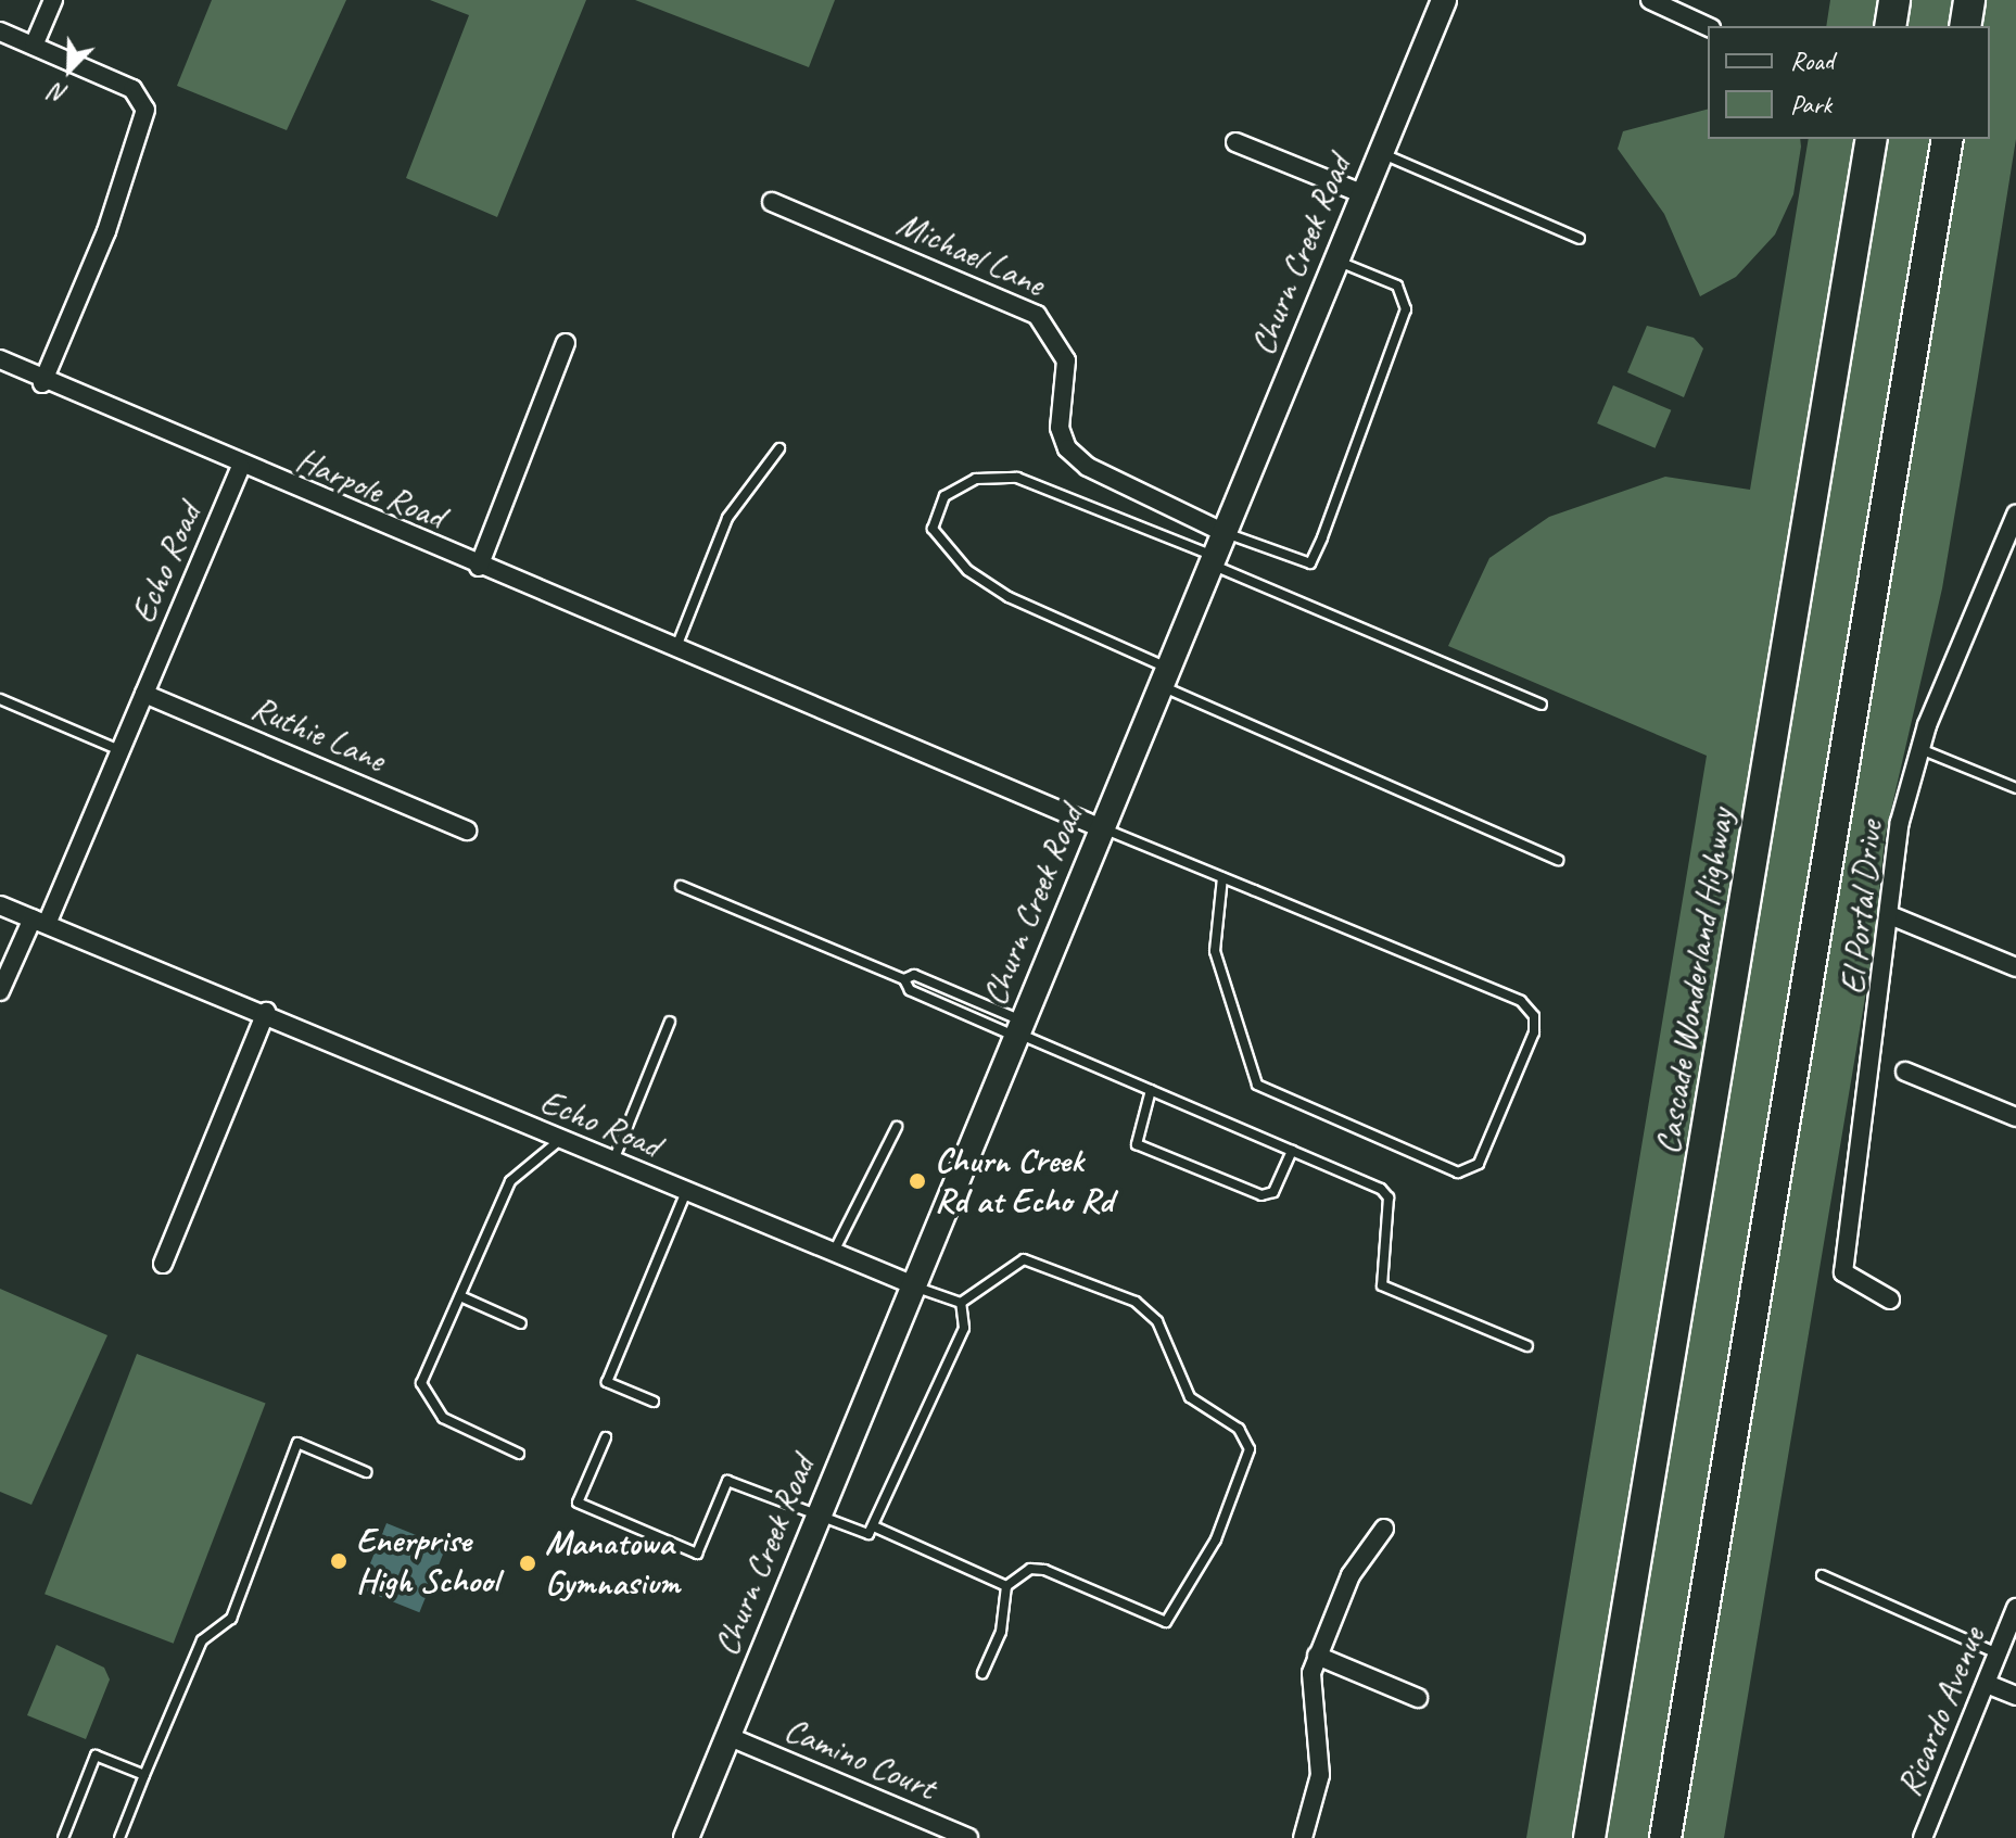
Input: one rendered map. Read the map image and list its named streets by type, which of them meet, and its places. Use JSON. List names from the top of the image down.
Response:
{
  "streets": {
    "highway": ["Cascade Wonderland Highway"],
    "main road": ["Churn Creek Road"],
    "street": [
      "Michael Lane",
      "Harpole Road",
      "Echo Road",
      "Ruthie Lane",
      "El Portal Drive",
      "Ricardo Avenue",
      "Camino Court"
    ]
  },
  "crossings": [
    ["Michael Lane", "Churn Creek Road"],
    ["Churn Creek Road", "Harpole Road"],
    ["Churn Creek Road", "Echo Road"],
    ["Churn Creek Road", "Camino Court"],
    ["Harpole Road", "Echo Road"],
    ["Echo Road", "Ruthie Lane"]
  ],
  "places": ["Churn Creek Rd at Echo Rd", "Enerprise High School", "Manatowa Gymnasium"],
  "legend": ["Road", "Park"],
  "north": "bottom left"
}
